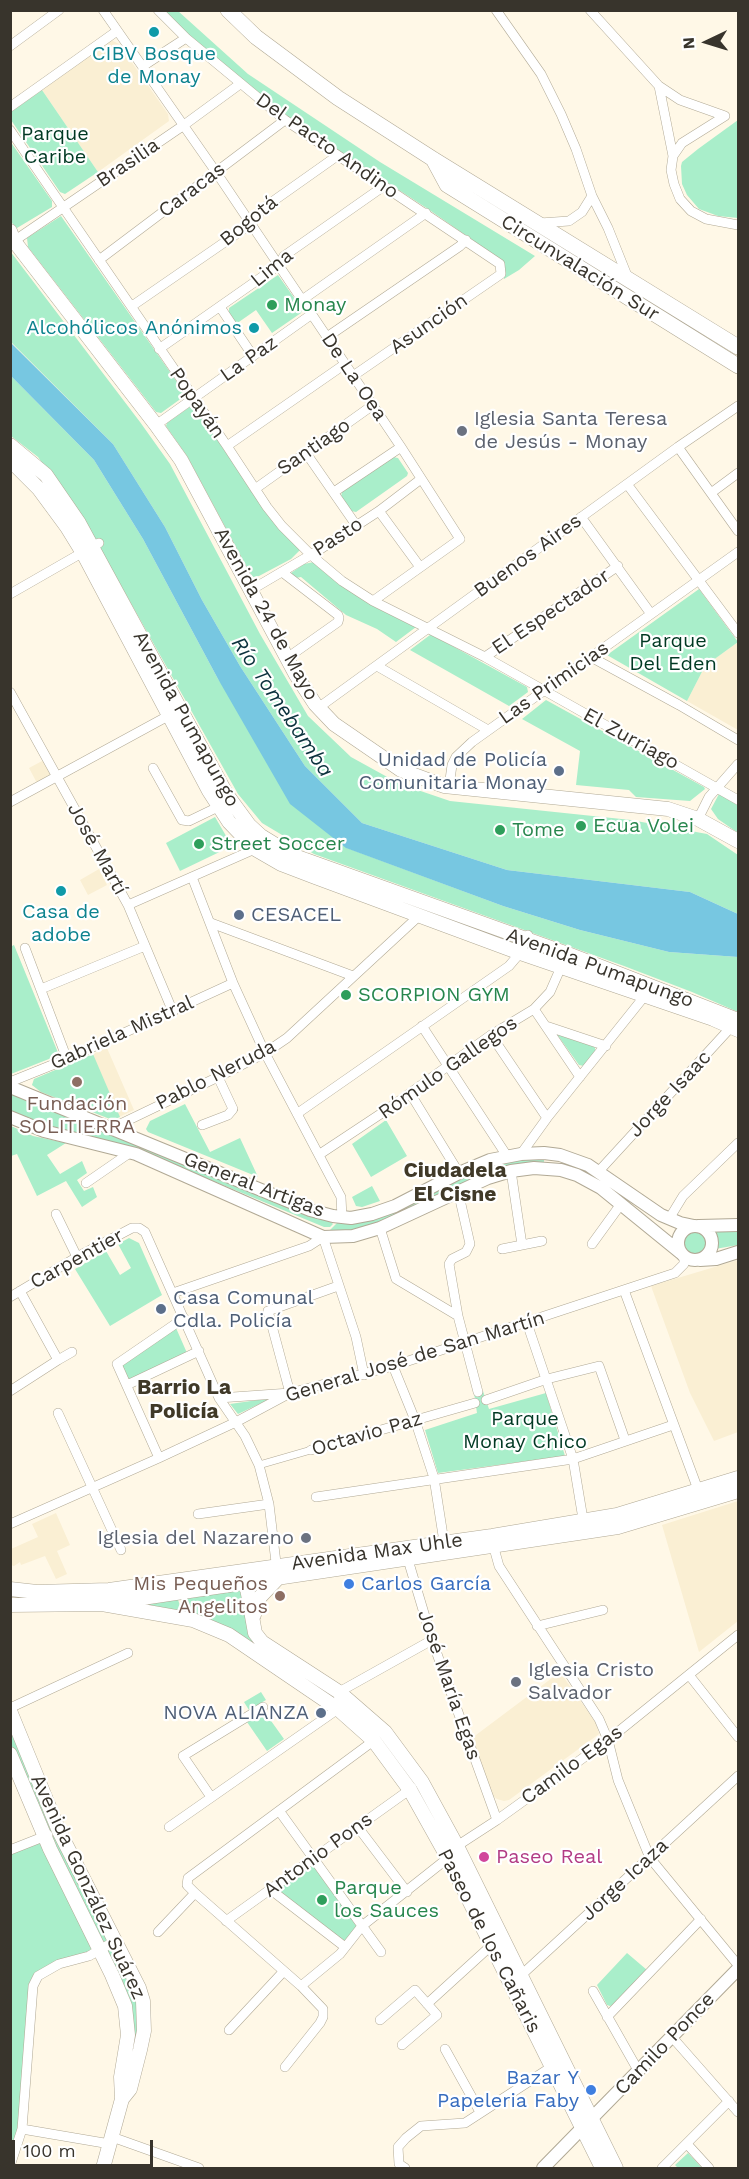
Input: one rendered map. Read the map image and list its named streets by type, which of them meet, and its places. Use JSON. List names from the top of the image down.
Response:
{
  "streets": {
    "highway": ["Circunvalación Sur"],
    "main road": [
      "Avenida 24 de Mayo",
      "Avenida Pumapungo",
      "Avenida Max Uhle",
      "Avenida González Suárez",
      "Paseo de los Cañaris"
    ],
    "street": [
      "Del Pacto Andino",
      "Brasilia",
      "Caracas",
      "Bogotá",
      "Lima",
      "Asunción",
      "La Paz",
      "De La Oea",
      "Popayán",
      "Santiago",
      "Pasto",
      "Buenos Aires",
      "El Espectador",
      "Las Primicias",
      "El Zurriago",
      "José Martí",
      "Gabriela Mistral",
      "Rómulo Gallegos",
      "Pablo Neruda",
      "Jorge Isaac",
      "General Artigas",
      "Carpentier",
      "General José de San Martín",
      "Octavio Paz",
      "José María Egas",
      "Camilo Egas",
      "Antonio Pons",
      "Jorge Icaza",
      "Camilo Ponce"
    ]
  },
  "crossings": [
    ["Del Pacto Andino", "Brasilia"],
    ["Del Pacto Andino", "Caracas"],
    ["Del Pacto Andino", "Bogotá"],
    ["Del Pacto Andino", "Lima"],
    ["Del Pacto Andino", "Asunción"],
    ["Brasilia", "De La Oea"],
    ["Brasilia", "Popayán"],
    ["Brasilia", "Avenida 24 de Mayo"],
    ["Caracas", "De La Oea"],
    ["Caracas", "Popayán"],
    ["Bogotá", "De La Oea"],
    ["Bogotá", "Popayán"],
    ["Lima", "De La Oea"],
    ["Lima", "Popayán"],
    ["Asunción", "De La Oea"],
    ["La Paz", "De La Oea"],
    ["La Paz", "Popayán"],
    ["La Paz", "Avenida 24 de Mayo"],
    ["De La Oea", "Popayán"],
    ["De La Oea", "Santiago"],
    ["De La Oea", "Pasto"],
    ["Popayán", "Santiago"],
    ["Popayán", "Pasto"],
    ["Popayán", "Buenos Aires"],
    ["Popayán", "El Zurriago"],
    ["Pasto", "Avenida 24 de Mayo"],
    ["Buenos Aires", "Avenida 24 de Mayo"],
    ["Buenos Aires", "El Zurriago"],
    ["El Espectador", "El Zurriago"],
    ["Avenida 24 de Mayo", "Las Primicias"],
    ["Las Primicias", "El Zurriago"],
    ["Avenida Pumapungo", "Rómulo Gallegos"],
    ["Avenida Pumapungo", "Pablo Neruda"],
    ["Avenida Pumapungo", "Jorge Isaac"],
    ["José Martí", "Gabriela Mistral"],
    ["Pablo Neruda", "General Artigas"],
    ["Jorge Isaac", "General Artigas"],
    ["General Artigas", "General José de San Martín"],
    ["Avenida Max Uhle", "José María Egas"],
    ["Avenida Max Uhle", "Paseo de los Cañaris"],
    ["José María Egas", "Camilo Egas"],
    ["Camilo Egas", "Paseo de los Cañaris"],
    ["Antonio Pons", "Paseo de los Cañaris"],
    ["Jorge Icaza", "Paseo de los Cañaris"],
    ["Paseo de los Cañaris", "Camilo Ponce"]
  ],
  "districts": ["Ciudadela El Cisne", "Barrio La Policía"],
  "water": ["Río Tomebamba"],
  "parks": ["Parque Caribe", "Parque Del Eden", "Parque Monay Chico"],
  "places": [
    "CIBV Bosque de Monay",
    "Monay",
    "Alcohólicos Anónimos",
    "Iglesia Santa Teresa de Jesús - Monay",
    "Unidad de Policía Comunitaria Monay",
    "Ecua Volei",
    "Tome",
    "Street Soccer",
    "Casa de adobe",
    "CESACEL",
    "SCORPION GYM",
    "Fundación SOLITIERRA",
    "Casa Comunal Cdla. Policía",
    "Iglesia del Nazareno",
    "Carlos García",
    "Mis Pequeños Angelitos",
    "Iglesia Cristo Salvador",
    "NOVA ALIANZA",
    "Paseo Real",
    "Parque los Sauces",
    "Bazar Y Papeleria Faby"
  ],
  "scale_bar": "100 m",
  "north": "left"
}
